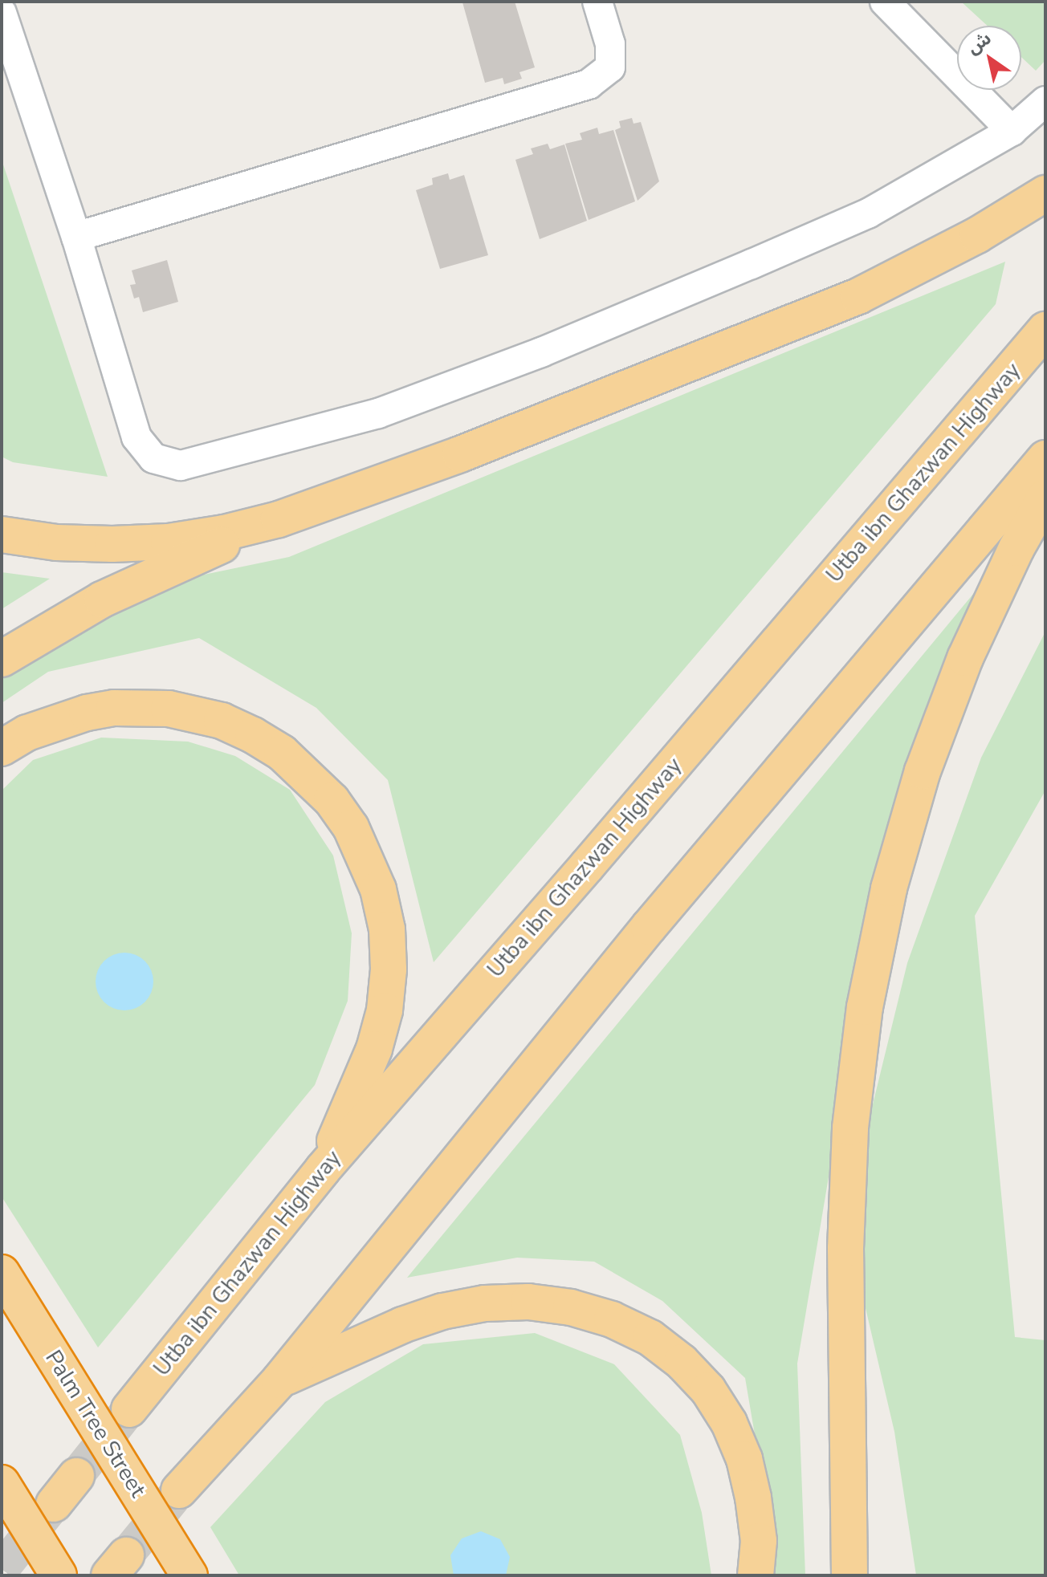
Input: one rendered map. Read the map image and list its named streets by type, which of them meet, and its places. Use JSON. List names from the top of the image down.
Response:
{
  "streets": {
    "highway": ["Utba ibn Ghazwan Highway", "Palm Tree Street"]
  },
  "north": "top left"
}
